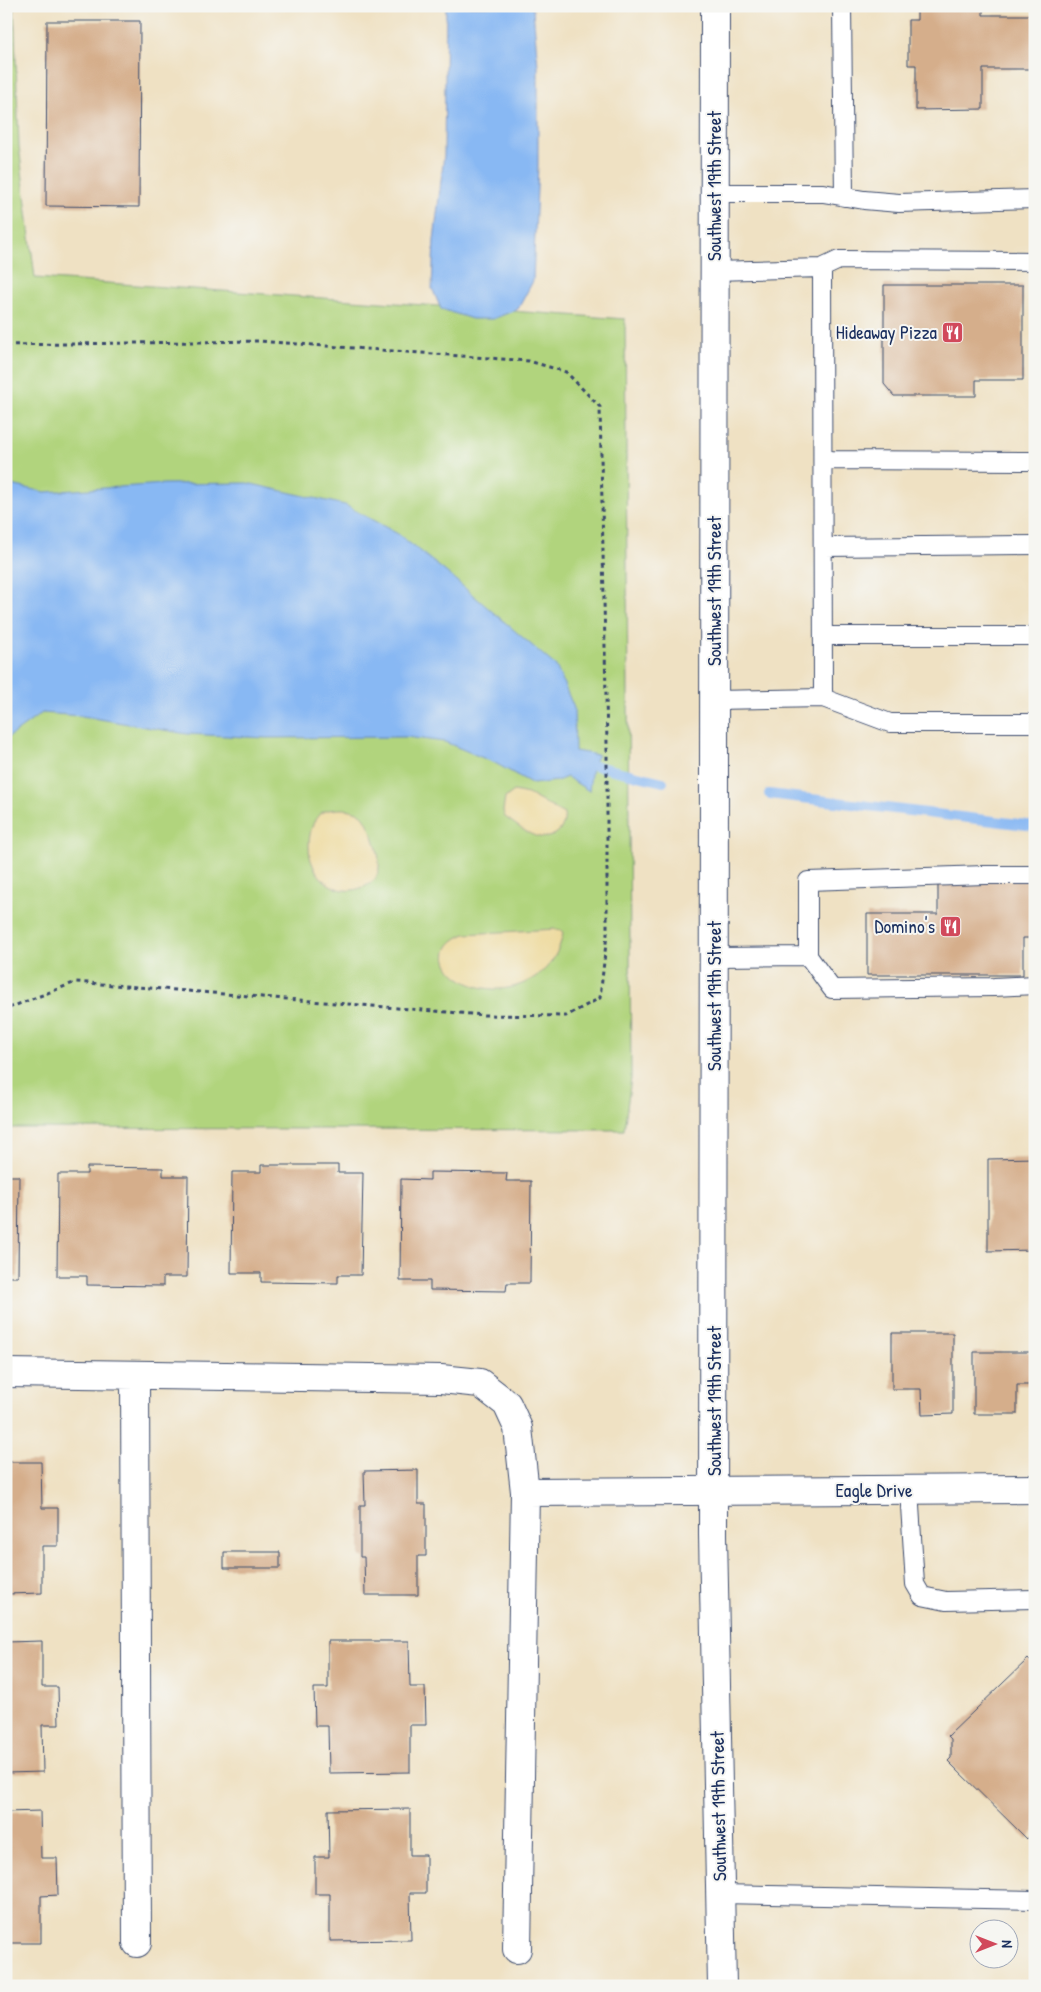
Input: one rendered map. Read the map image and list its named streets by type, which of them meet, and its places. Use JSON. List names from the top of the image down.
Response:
{
  "streets": {
    "street": ["Southwest 19th Street", "Eagle Drive"]
  },
  "crossings": [
    ["Southwest 19th Street", "Eagle Drive"]
  ],
  "places": {
    "restaurant": ["Hideaway Pizza", "Domino's"]
  },
  "north": "right"
}
